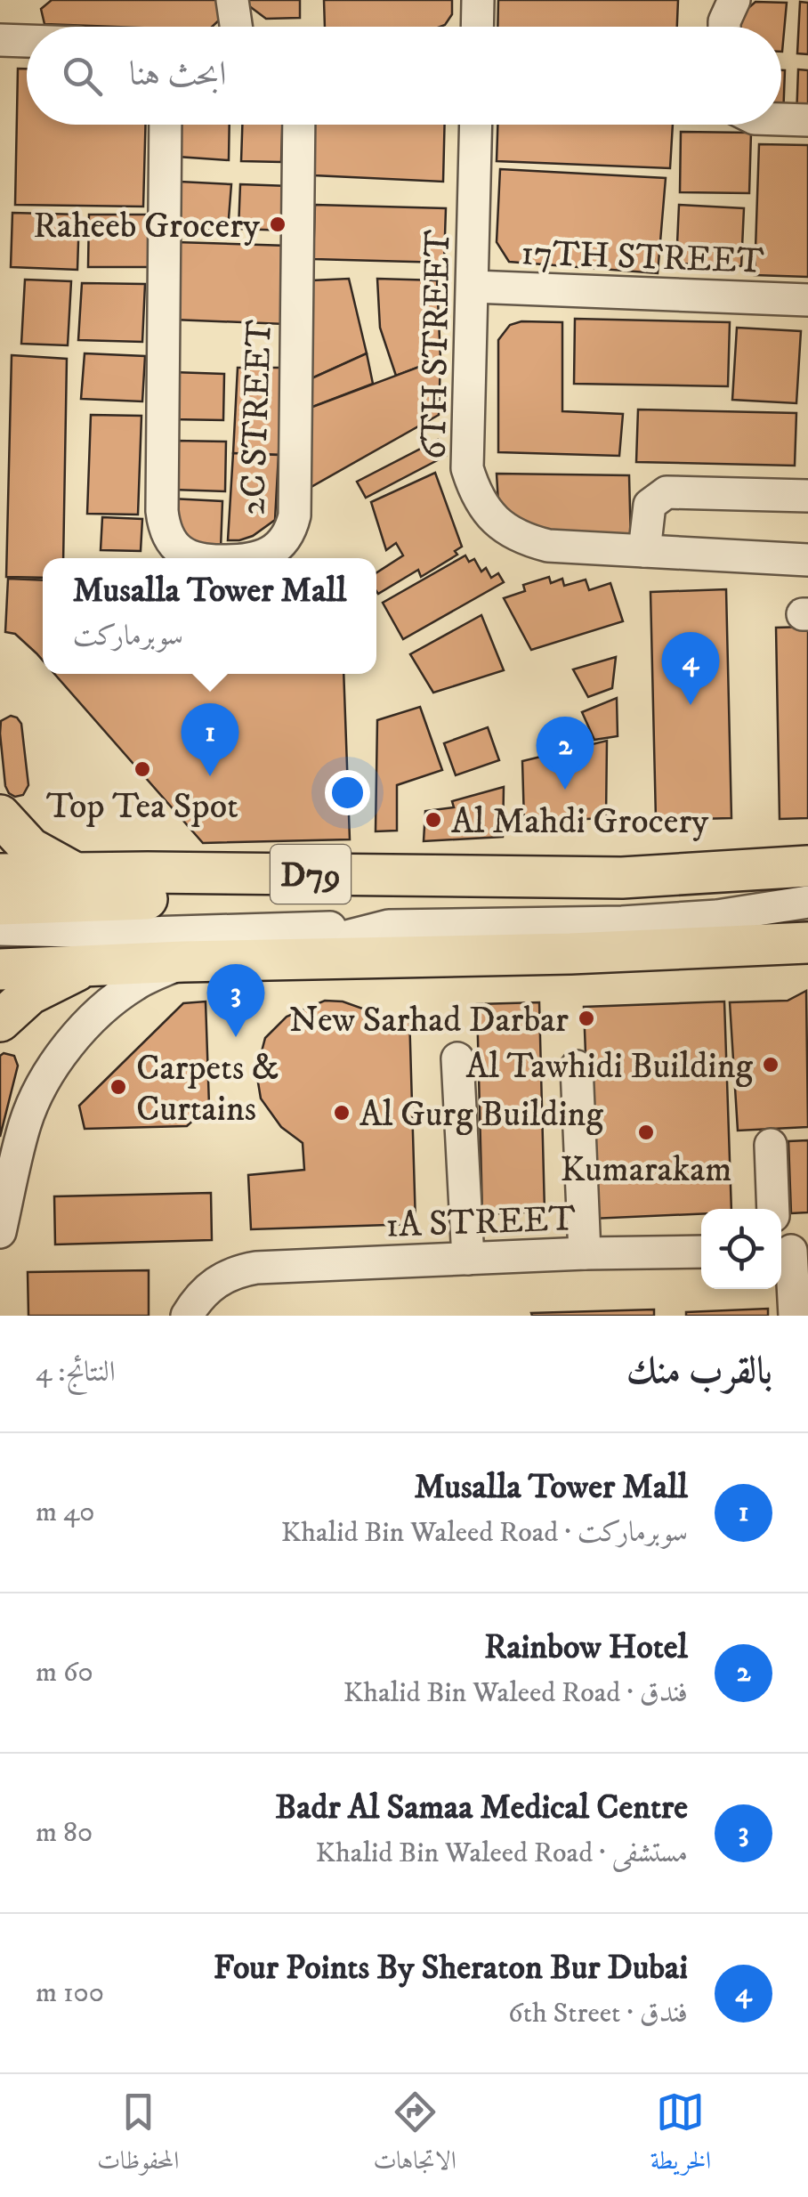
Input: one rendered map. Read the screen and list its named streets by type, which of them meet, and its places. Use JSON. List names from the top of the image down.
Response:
{
  "streets": {
    "main road": ["D79"],
    "street": [
      "17TH STREET",
      "6TH STREET",
      "2C STREET",
      "1A STREET"
    ]
  },
  "crossings": [
    ["17TH STREET", "6TH STREET"]
  ],
  "places": [
    "Raheeb Grocery",
    "Top Tea Spot",
    "Al Mahdi Grocery",
    "New Sarhad Darbar",
    "Al Tawhidi Building",
    "Carpets & Curtains",
    "Al Gurg Building",
    "Kumarakam"
  ],
  "page": {
    "search": "ابحث هنا",
    "popup": ["Musalla Tower Mall", "سوبرماركت"],
    "pins": [
      "4",
      "1",
      "2",
      "3"
    ],
    "heading": ["بالقرب منك", "النتائج: 4"],
    "list": [
      {
        "mark": "1",
        "name": "Musalla Tower Mall",
        "note": "سوبرماركت · Khalid Bin Waleed Road",
        "value": "40 m"
      },
      {
        "mark": "2",
        "name": "Rainbow Hotel",
        "note": "فندق · Khalid Bin Waleed Road",
        "value": "60 m"
      },
      {
        "mark": "3",
        "name": "Badr Al Samaa Medical Centre",
        "note": "مستشفى · Khalid Bin Waleed Road",
        "value": "80 m"
      },
      {
        "mark": "4",
        "name": "Four Points By Sheraton Bur Dubai",
        "note": "فندق · 6th Street",
        "value": "100 m"
      }
    ],
    "nav": ["الخريطة", "الاتجاهات", "المحفوظات"]
  }
}
